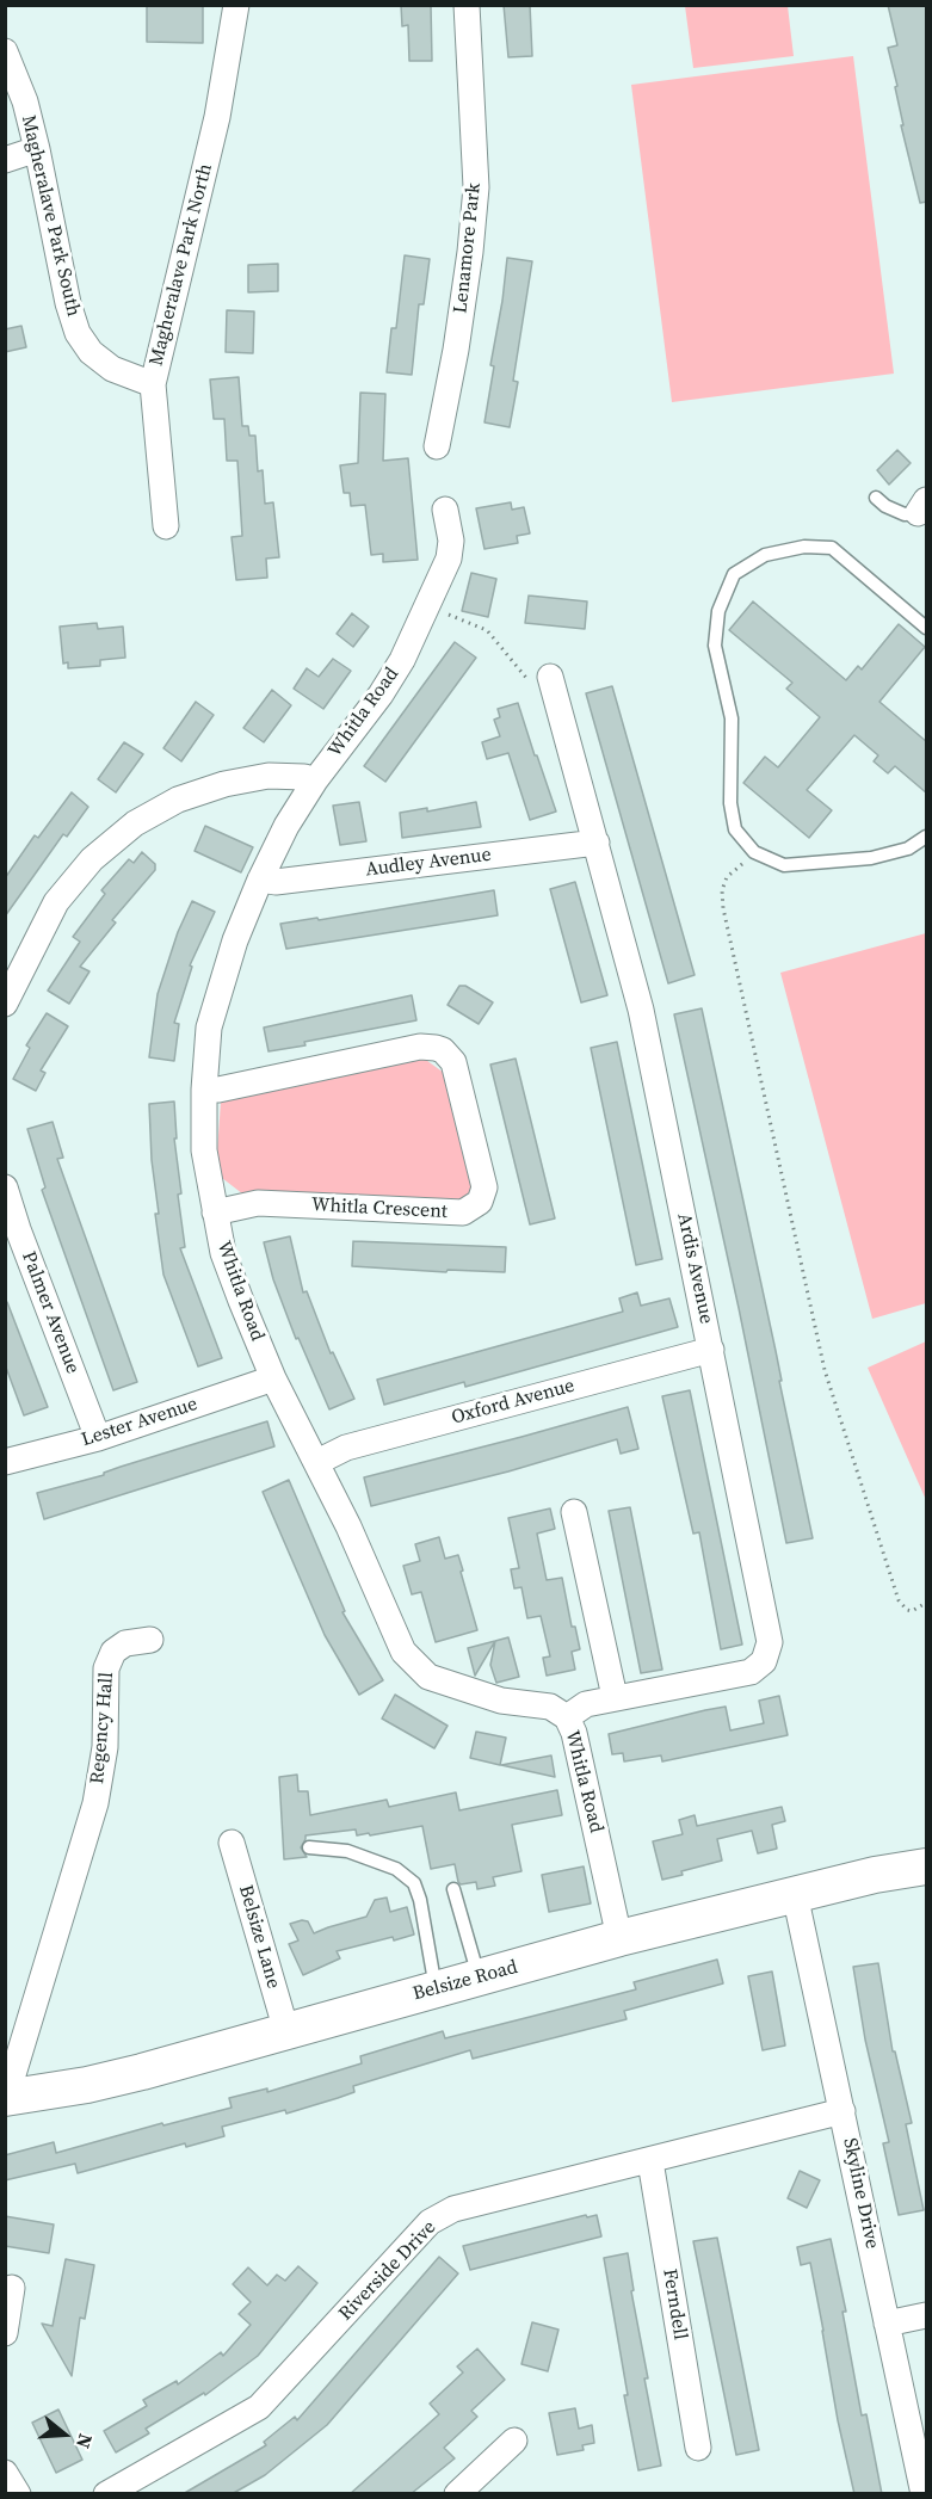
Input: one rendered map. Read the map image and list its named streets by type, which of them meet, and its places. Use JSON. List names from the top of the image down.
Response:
{
  "streets": {
    "street": [
      "Magheralave Park South",
      "Lenamore Park",
      "Magheralave Park North",
      "Whitla Road",
      "Audley Avenue",
      "Whitla Crescent",
      "Ardis Avenue",
      "Palmer Avenue",
      "Oxford Avenue",
      "Lester Avenue",
      "Regency Hall",
      "Belsize Lane",
      "Belsize Road",
      "Skyline Drive",
      "Riverside Drive",
      "Ferndell"
    ]
  },
  "crossings": [
    ["Magheralave Park South", "Magheralave Park North"],
    ["Whitla Road", "Audley Avenue"],
    ["Whitla Road", "Whitla Crescent"],
    ["Whitla Road", "Ardis Avenue"],
    ["Whitla Road", "Oxford Avenue"],
    ["Whitla Road", "Lester Avenue"],
    ["Whitla Road", "Belsize Road"],
    ["Audley Avenue", "Ardis Avenue"],
    ["Ardis Avenue", "Oxford Avenue"],
    ["Palmer Avenue", "Lester Avenue"],
    ["Regency Hall", "Belsize Road"],
    ["Belsize Lane", "Belsize Road"],
    ["Belsize Road", "Skyline Drive"],
    ["Skyline Drive", "Riverside Drive"],
    ["Riverside Drive", "Ferndell"]
  ],
  "north": "right"
}
